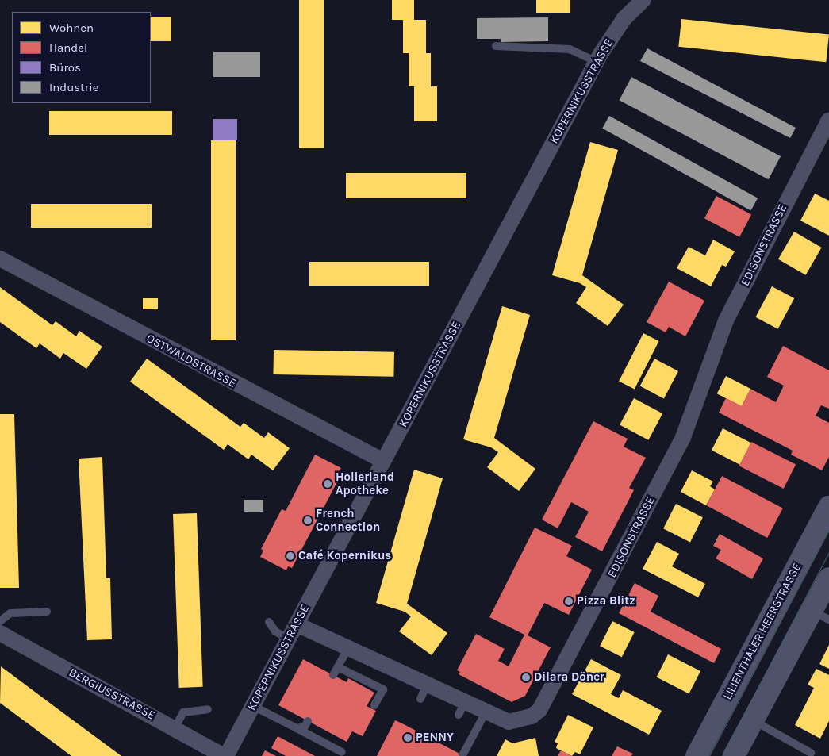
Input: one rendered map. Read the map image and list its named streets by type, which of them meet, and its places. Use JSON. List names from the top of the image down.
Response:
{
  "streets": {
    "main road": ["LILIENTHALER HEERSTRASSE"],
    "street": [
      "KOPERNIKUSSTRASSE",
      "EDISONSTRASSE",
      "OSTWALDSTRASSE",
      "BERGIUSSTRASSE"
    ]
  },
  "crossings": [
    ["KOPERNIKUSSTRASSE", "EDISONSTRASSE"],
    ["KOPERNIKUSSTRASSE", "OSTWALDSTRASSE"],
    ["KOPERNIKUSSTRASSE", "BERGIUSSTRASSE"]
  ],
  "places": [
    "Hollerland Apotheke",
    "French Connection",
    "Café Kopernikus",
    "Pizza Blitz",
    "Dilara Döner",
    "PENNY"
  ],
  "legend": [
    "Wohnen",
    "Handel",
    "Büros",
    "Industrie"
  ]
}
